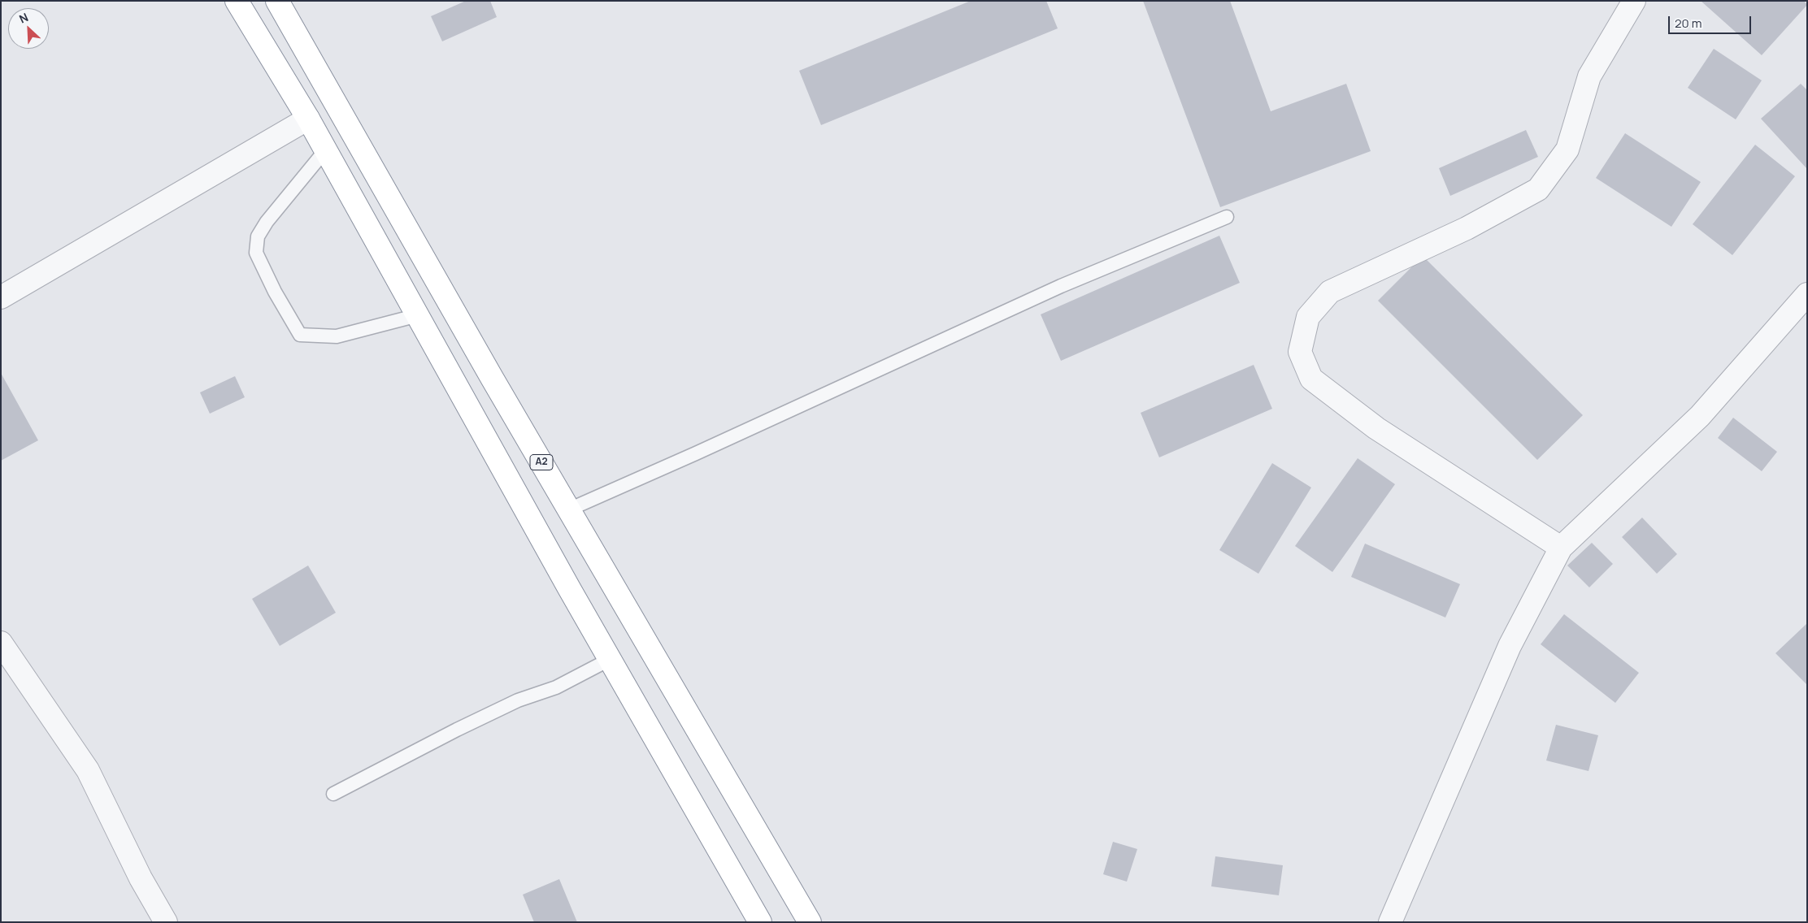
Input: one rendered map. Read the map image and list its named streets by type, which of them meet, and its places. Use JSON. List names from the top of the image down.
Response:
{
  "streets": {
    "highway": ["A2"]
  },
  "scale_bar": "20 m",
  "north": "top left"
}
